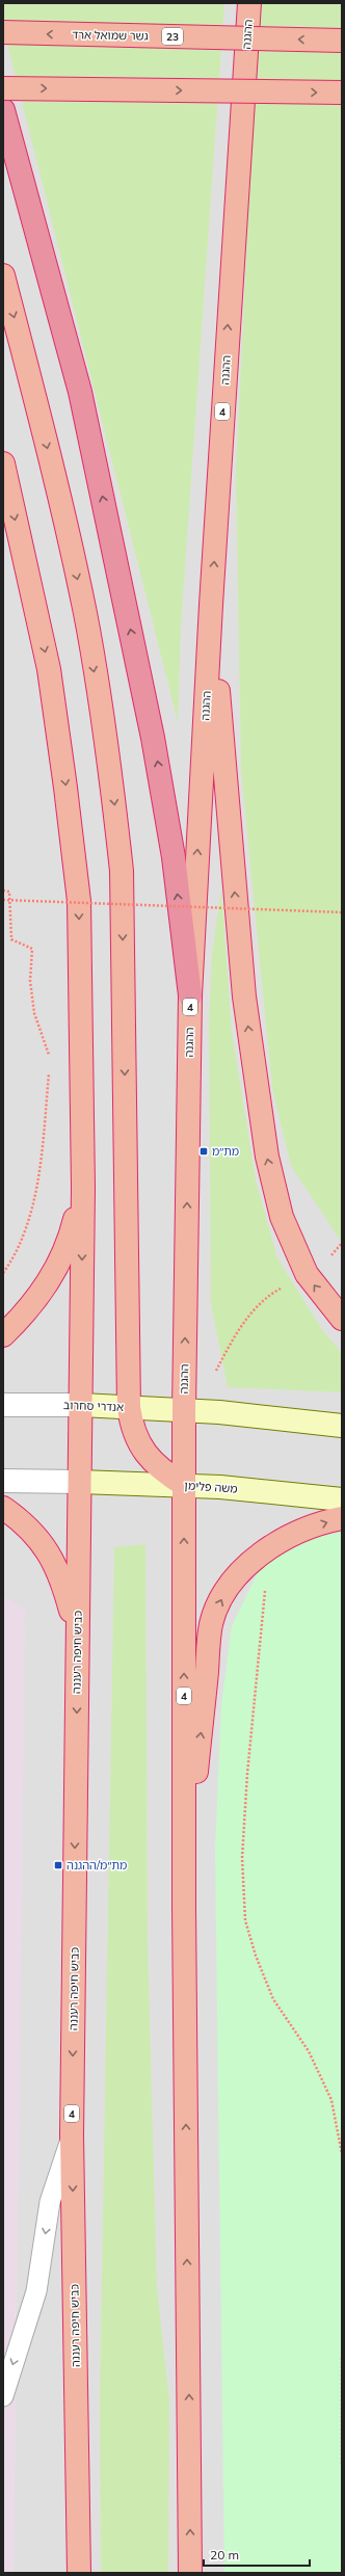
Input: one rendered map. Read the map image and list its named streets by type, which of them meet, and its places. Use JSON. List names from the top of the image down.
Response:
{
  "streets": {
    "highway": [
      "ההגנה",
      "גשר שמואל ארד",
      "23",
      "4",
      "כביש חיפה רעננה"
    ],
    "main road": ["אנדרי סחרוב", "משה פלימן"]
  },
  "crossings": [
    ["ההגנה", "4"],
    ["ההגנה", "אנדרי סחרוב"],
    ["4", "אנדרי סחרוב"],
    ["4", "משה פלימן"],
    ["4", "כביש חיפה רעננה"],
    ["אנדרי סחרוב", "כביש חיפה רעננה"],
    ["משה פלימן", "כביש חיפה רעננה"]
  ],
  "places": {
    "transit": ["מת״מ", "מת״מ/ההגנה"]
  },
  "scale_bar": "20 m"
}
